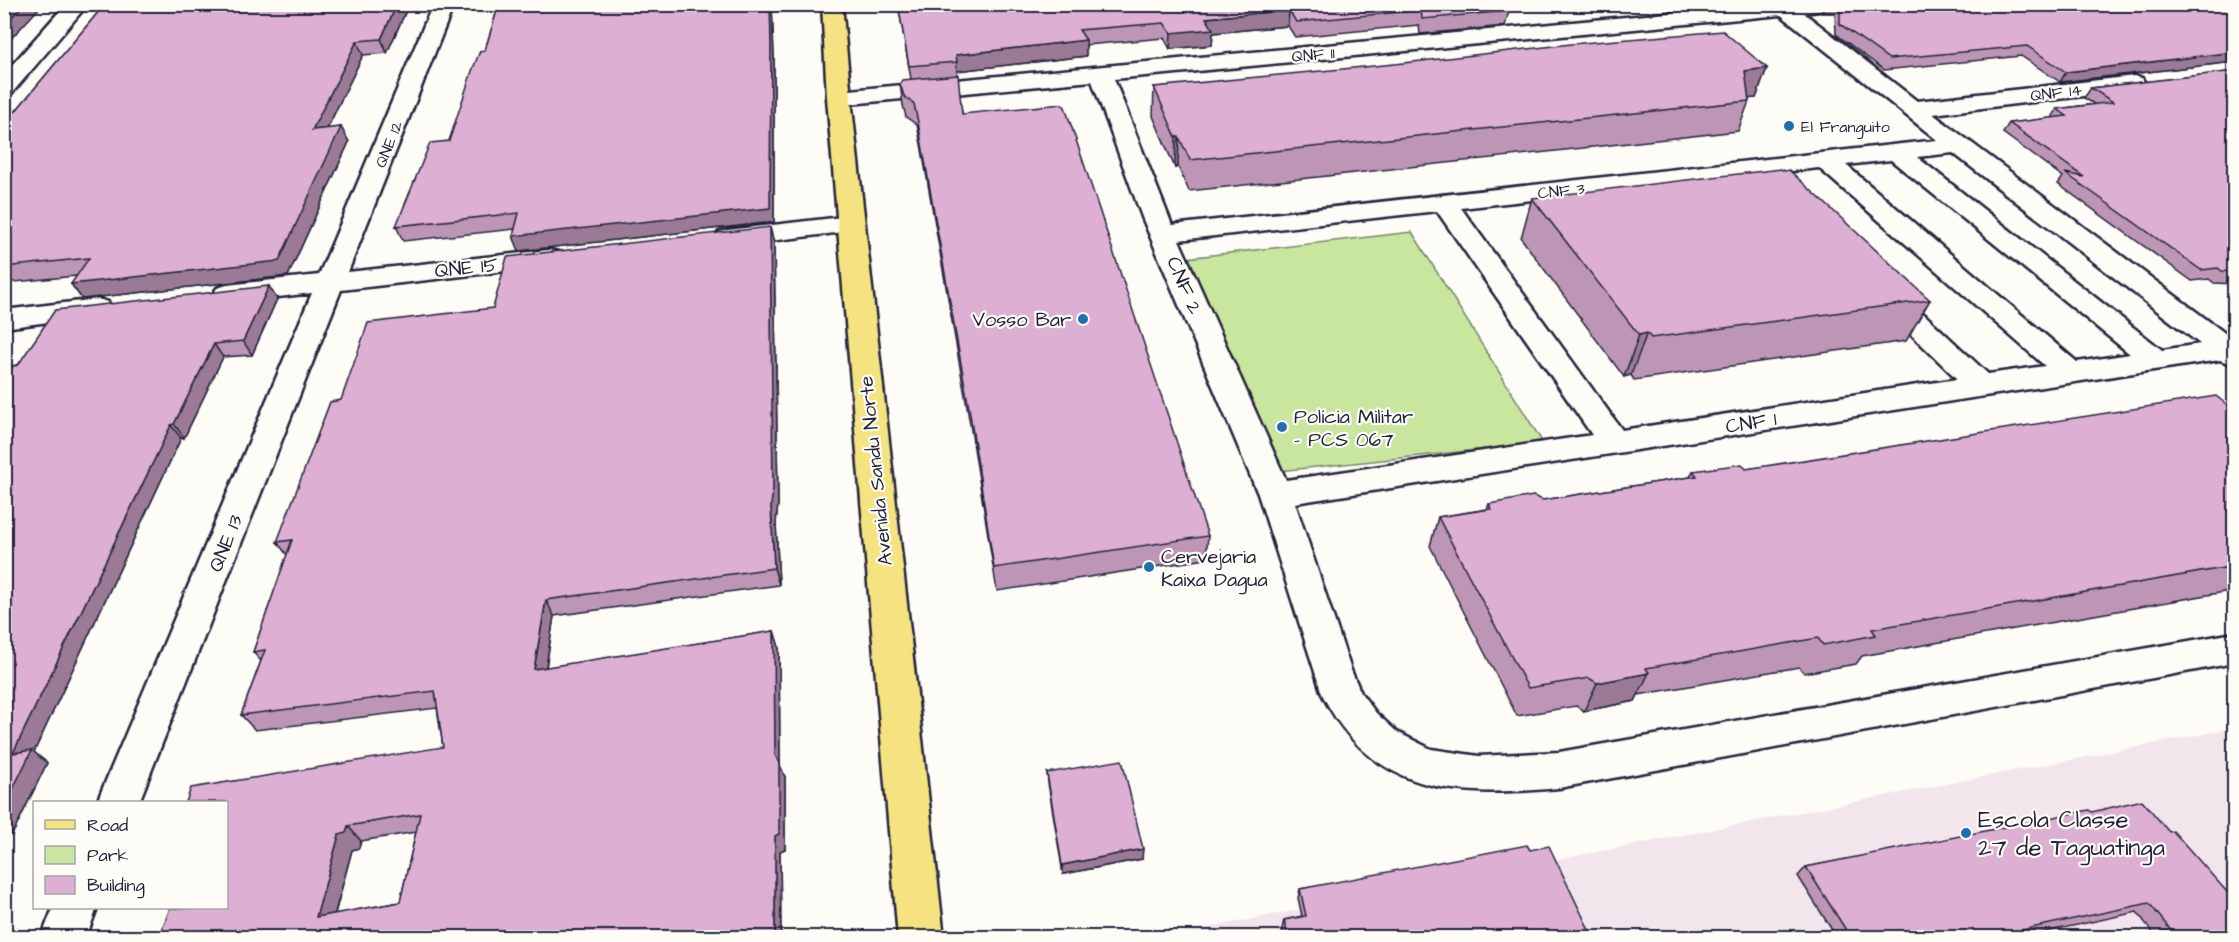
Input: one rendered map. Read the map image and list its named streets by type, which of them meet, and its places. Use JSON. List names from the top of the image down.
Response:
{
  "streets": {
    "main road": ["Avenida Sandu Norte"],
    "street": [
      "QNF 11",
      "QNF 14",
      "QNE 12",
      "CNF 3",
      "QNE 15",
      "CNF 2",
      "CNF 1",
      "QNE 13"
    ]
  },
  "crossings": [
    ["QNF 11", "CNF 2"],
    ["QNF 11", "Avenida Sandu Norte"],
    ["QNE 12", "QNE 15"],
    ["QNE 12", "QNE 13"],
    ["CNF 3", "CNF 2"],
    ["QNE 15", "QNE 13"],
    ["CNF 2", "CNF 1"]
  ],
  "places": [
    "El Franguito",
    "Vosso Bar",
    "Polícia Militar - PCS 067",
    "Cervejaria Kaixa Dagua",
    "Escola Classe 27 de Taguatinga"
  ],
  "legend": ["Road", "Park", "Building"]
}
